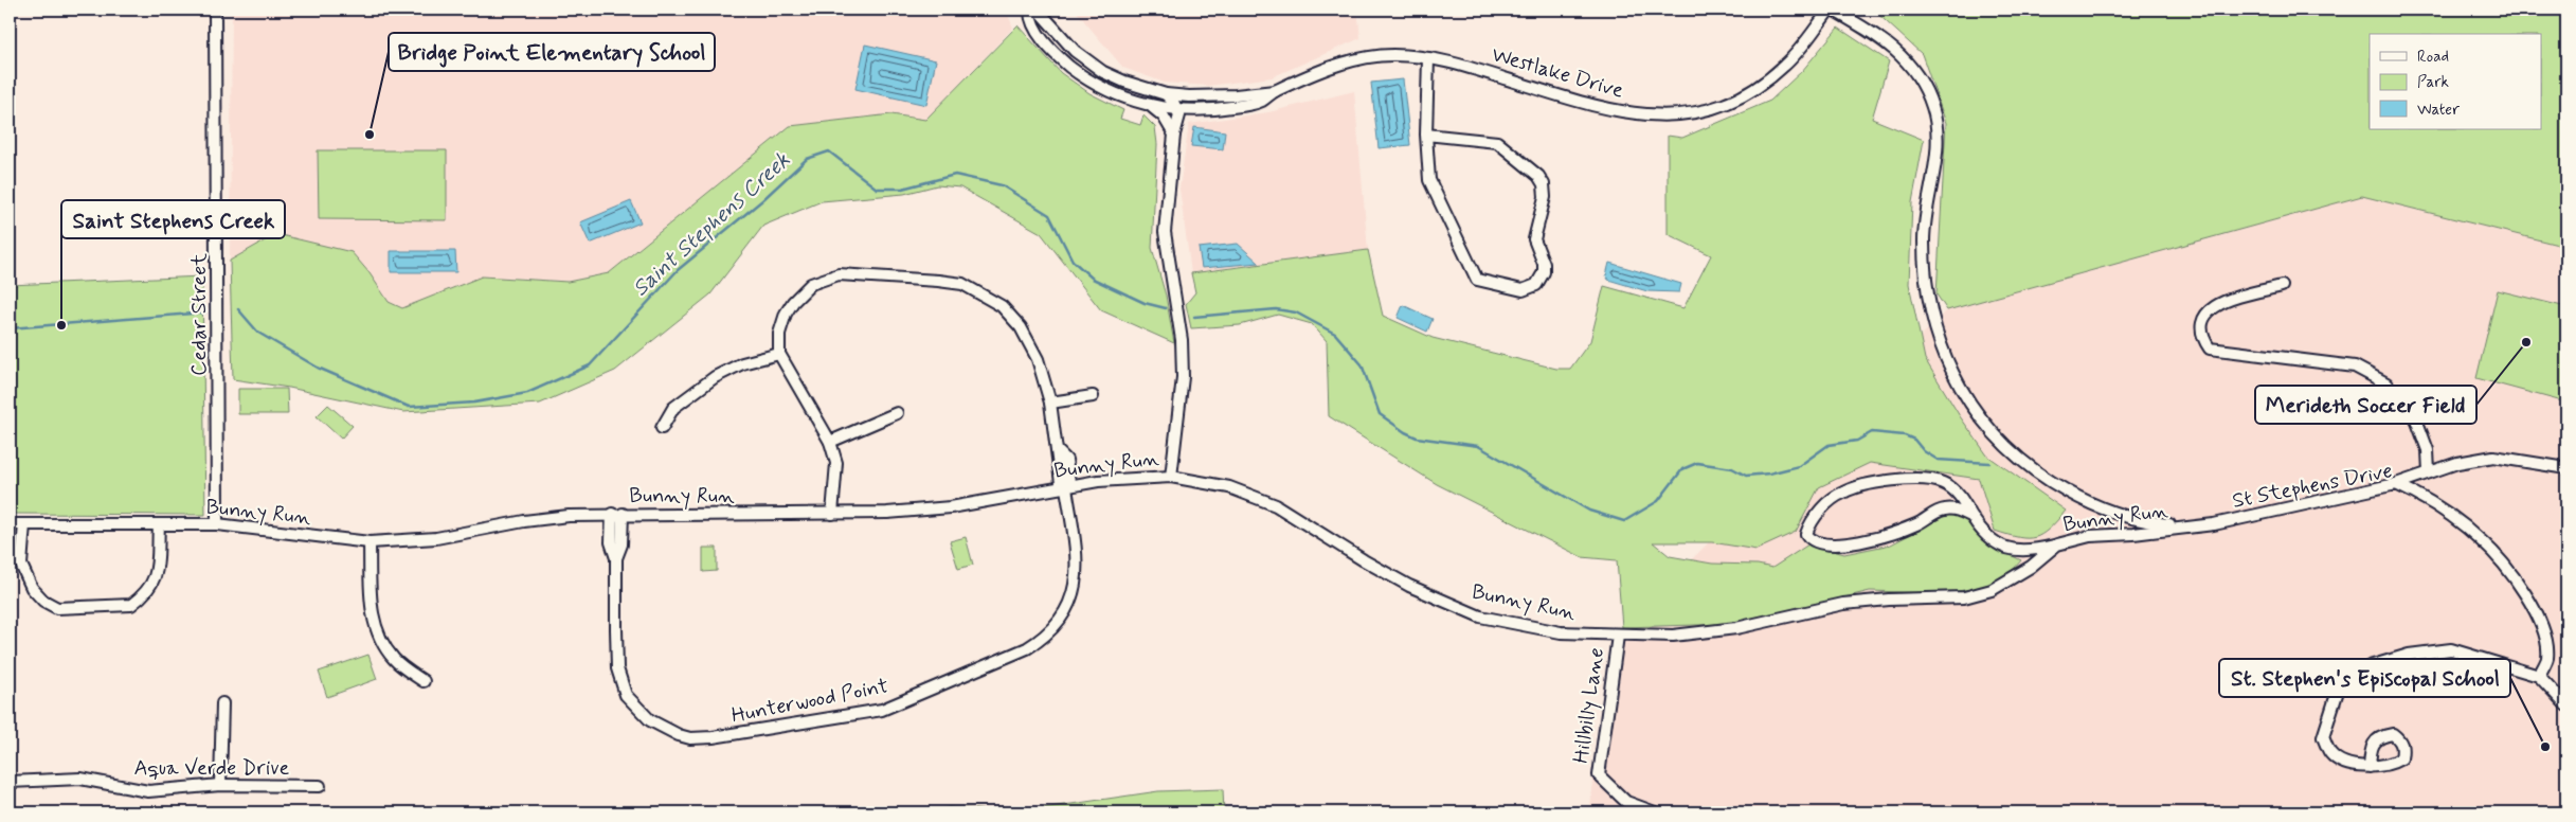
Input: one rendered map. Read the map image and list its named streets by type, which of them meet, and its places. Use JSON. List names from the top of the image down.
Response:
{
  "streets": {
    "street": [
      "Westlake Drive",
      "Cedar Street",
      "Bunny Run",
      "St Stephens Drive",
      "Hunterwood Point",
      "Hillbilly Lane",
      "Aqua Verde Drive"
    ]
  },
  "crossings": [
    ["Cedar Street", "Bunny Run"],
    ["Bunny Run", "St Stephens Drive"],
    ["Bunny Run", "Hunterwood Point"],
    ["Bunny Run", "Hillbilly Lane"]
  ],
  "water": ["Saint Stephens Creek"],
  "places": [
    "Bridge Point Elementary School",
    "Saint Stephens Creek",
    "Merideth Soccer Field",
    "St. Stephen's Episcopal School"
  ],
  "legend": ["Road", "Park", "Water"]
}
